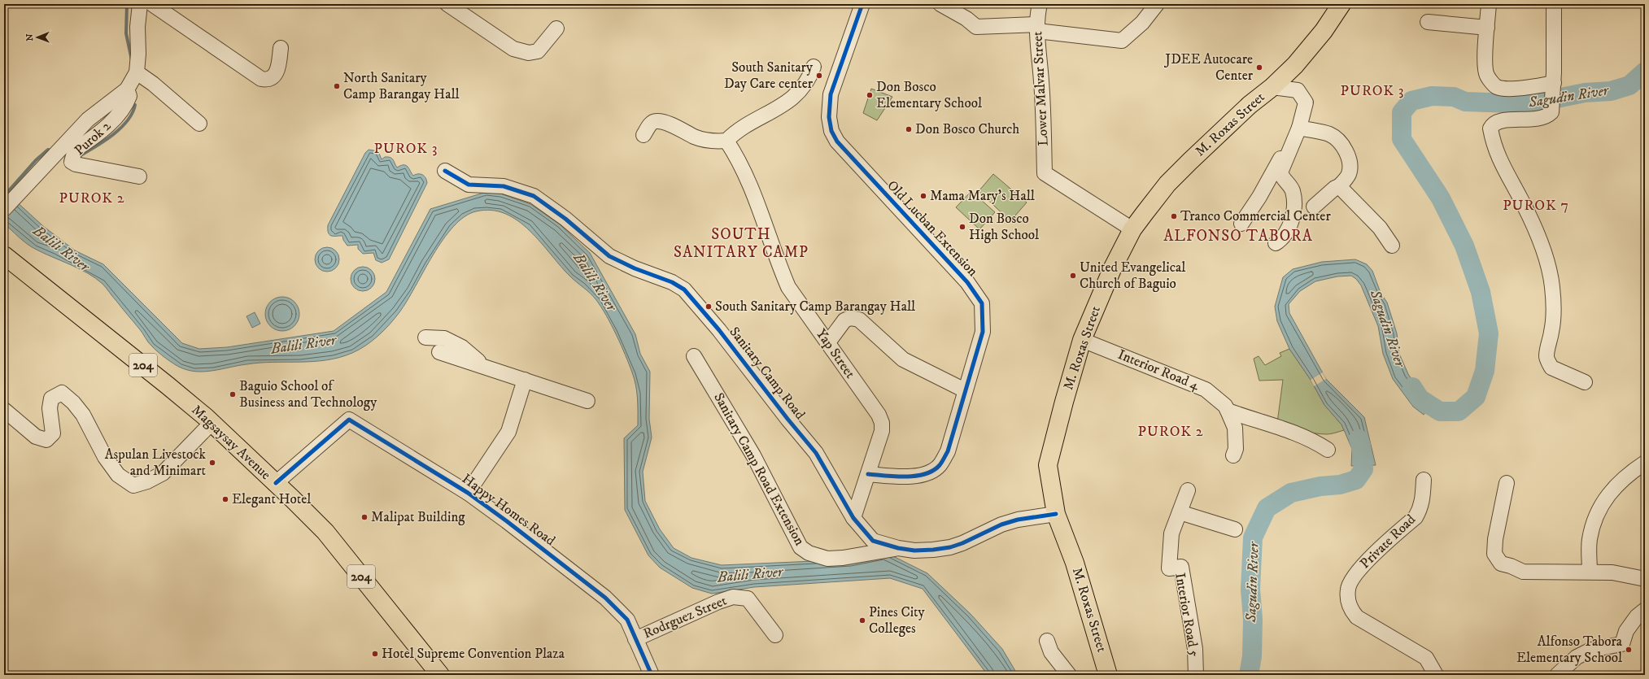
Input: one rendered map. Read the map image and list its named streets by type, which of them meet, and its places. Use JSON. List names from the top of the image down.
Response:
{
  "streets": {
    "main road": ["M. Roxas Street", "204", "Magsaysay Avenue"],
    "street": [
      "Lower Malvar Street",
      "Purok 2",
      "Old Lucban Extension",
      "Yap Street",
      "Interior Road 4",
      "Sanitary Camp Road",
      "Sanitary Camp Road Extension",
      "Happy Homes Road",
      "Private Road",
      "Interior Road 5",
      "Rodrguez Street"
    ]
  },
  "crossings": [
    ["Lower Malvar Street", "M. Roxas Street"],
    ["M. Roxas Street", "Interior Road 4"],
    ["M. Roxas Street", "Sanitary Camp Road"],
    ["Old Lucban Extension", "Yap Street"],
    ["Yap Street", "Sanitary Camp Road"],
    ["Sanitary Camp Road", "Sanitary Camp Road Extension"],
    ["Magsaysay Avenue", "Happy Homes Road"],
    ["Happy Homes Road", "Rodrguez Street"]
  ],
  "districts": [
    "PUROK 3",
    "PUROK 3",
    "PUROK 2",
    "PUROK 7",
    "SOUTH SANITARY CAMP",
    "ALFONSO TABORA",
    "PUROK 2"
  ],
  "water": ["Sagudin River", "Balili River"],
  "places": [
    "JDEE Autocare Center",
    "South Sanitary Day Care center",
    "North Sanitary Camp Barangay Hall",
    "Don Bosco Elementary School",
    "Don Bosco Church",
    "Mama Mary's Hall",
    "Tranco Commercial Center",
    "Don Bosco High School",
    "United Evangelical Church of Baguio",
    "South Sanitary Camp Barangay Hall",
    "Baguio School of Business and Technology",
    "Aspulan Livestock and Minimart",
    "Elegant Hotel",
    "Malipat Building",
    "Pines City Colleges",
    "Alfonso Tabora Elementary School",
    "Hotel Supreme Convention Plaza"
  ],
  "north": "left"
}
